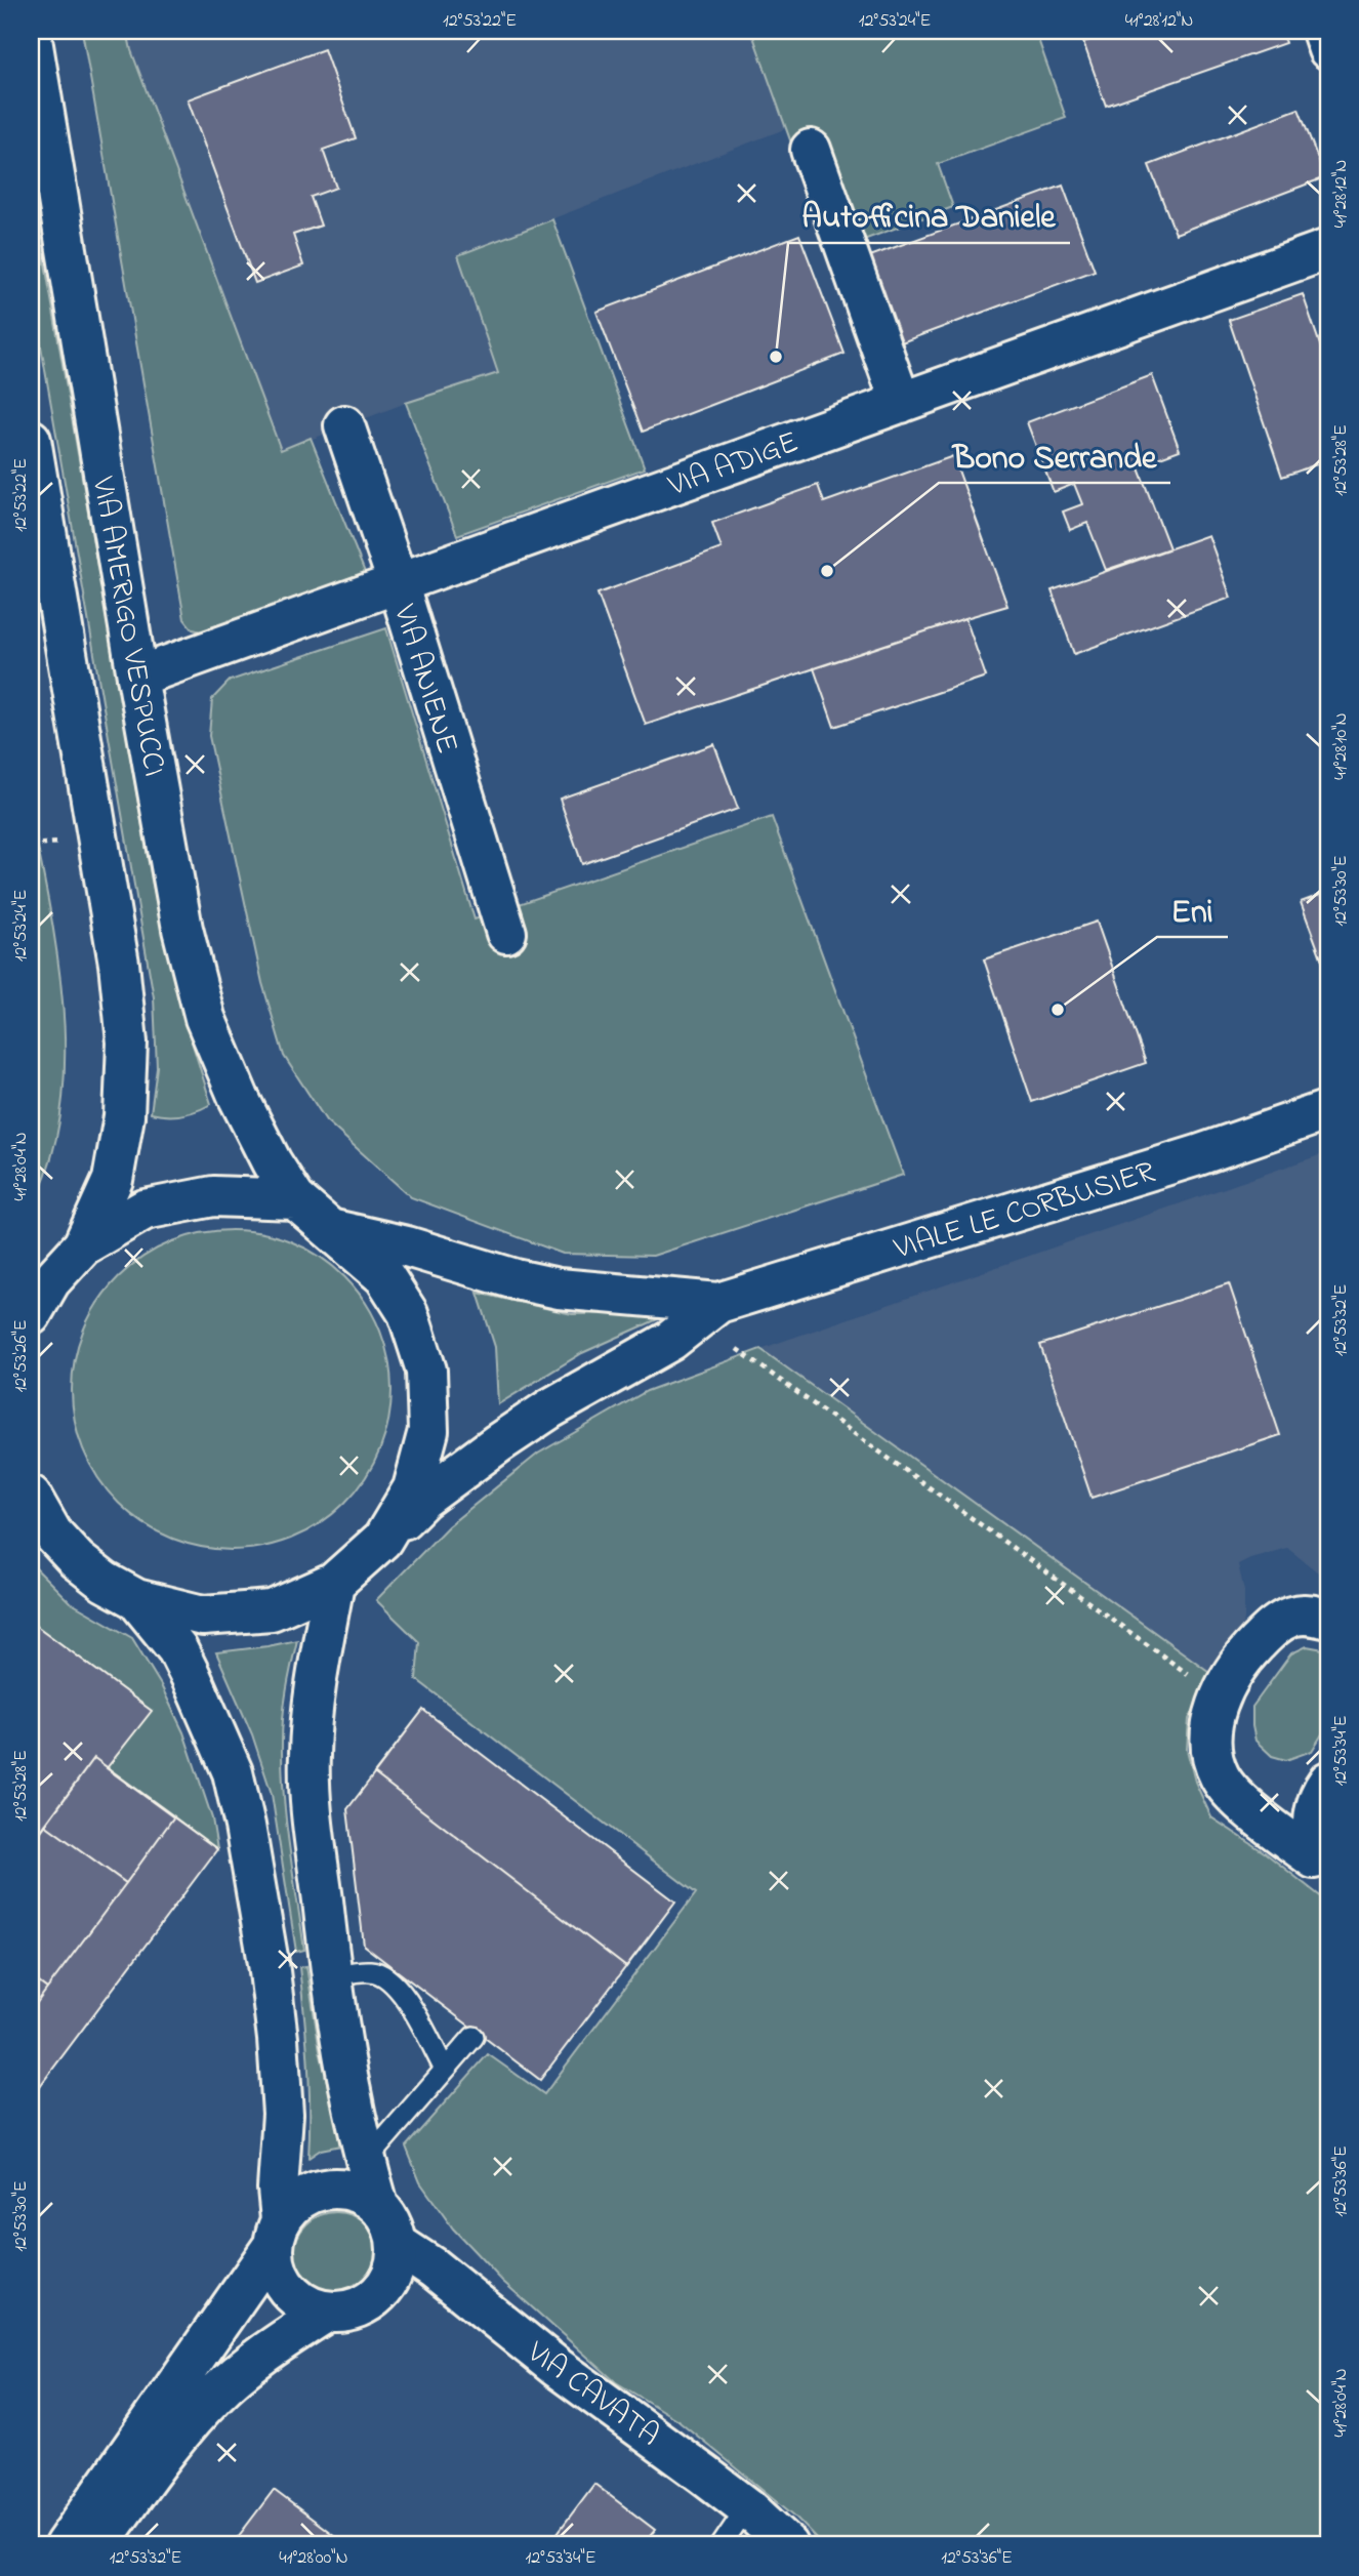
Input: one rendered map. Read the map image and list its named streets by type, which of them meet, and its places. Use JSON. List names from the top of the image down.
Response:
{
  "streets": {
    "street": [
      "VIA ADIGE",
      "VIA AMERIGO VESPUCCI",
      "VIA ANIENE",
      "VIALE LE CORBUSIER",
      "VIA CAVATA"
    ]
  },
  "crossings": [
    ["VIA ADIGE", "VIA AMERIGO VESPUCCI"],
    ["VIA ADIGE", "VIA ANIENE"],
    ["VIA AMERIGO VESPUCCI", "VIALE LE CORBUSIER"]
  ],
  "places": ["Autofficina Daniele", "Bono Serrande", "Eni"],
  "coordinates": [
    "12°53'22\"E",
    "12°53'24\"E",
    "41°28'12\"N",
    "12°53'28\"E",
    "41°28'10\"N",
    "12°53'30\"E",
    "41°28'04\"N",
    "12°53'32\"E",
    "12°53'26\"E",
    "12°53'34\"E",
    "12°53'36\"E",
    "41°28'00\"N"
  ]
}
